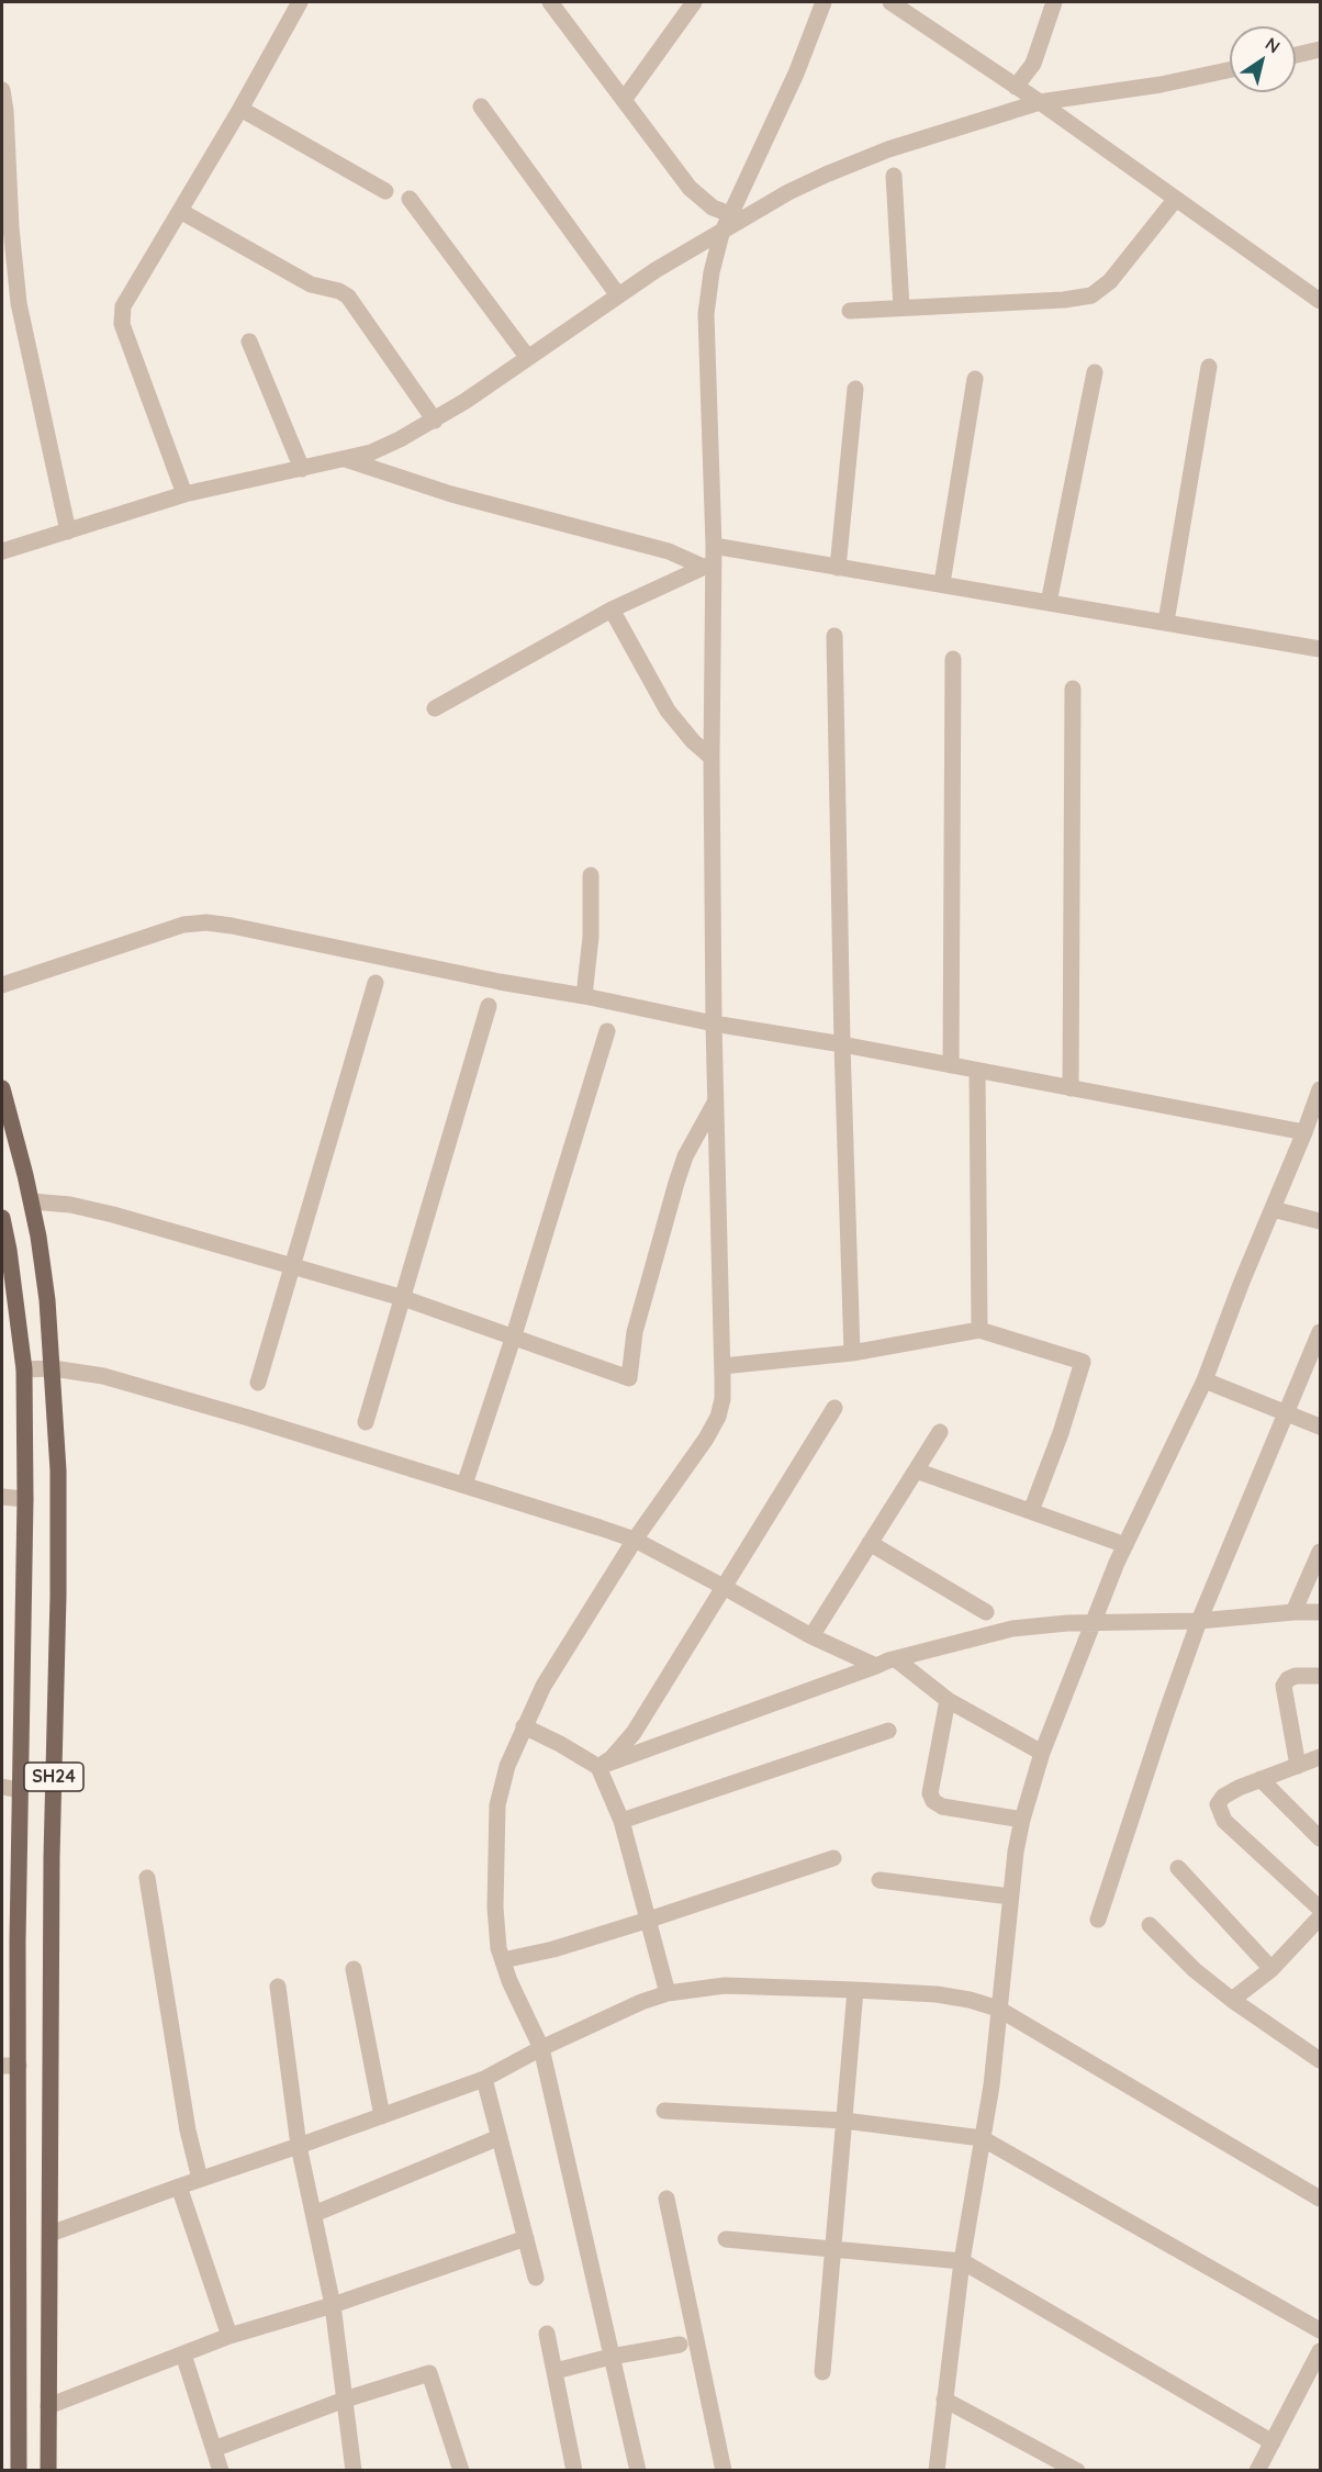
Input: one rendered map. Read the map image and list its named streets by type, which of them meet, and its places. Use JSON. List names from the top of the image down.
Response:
{
  "streets": {
    "main road": ["SH24"]
  },
  "north": "top right"
}
